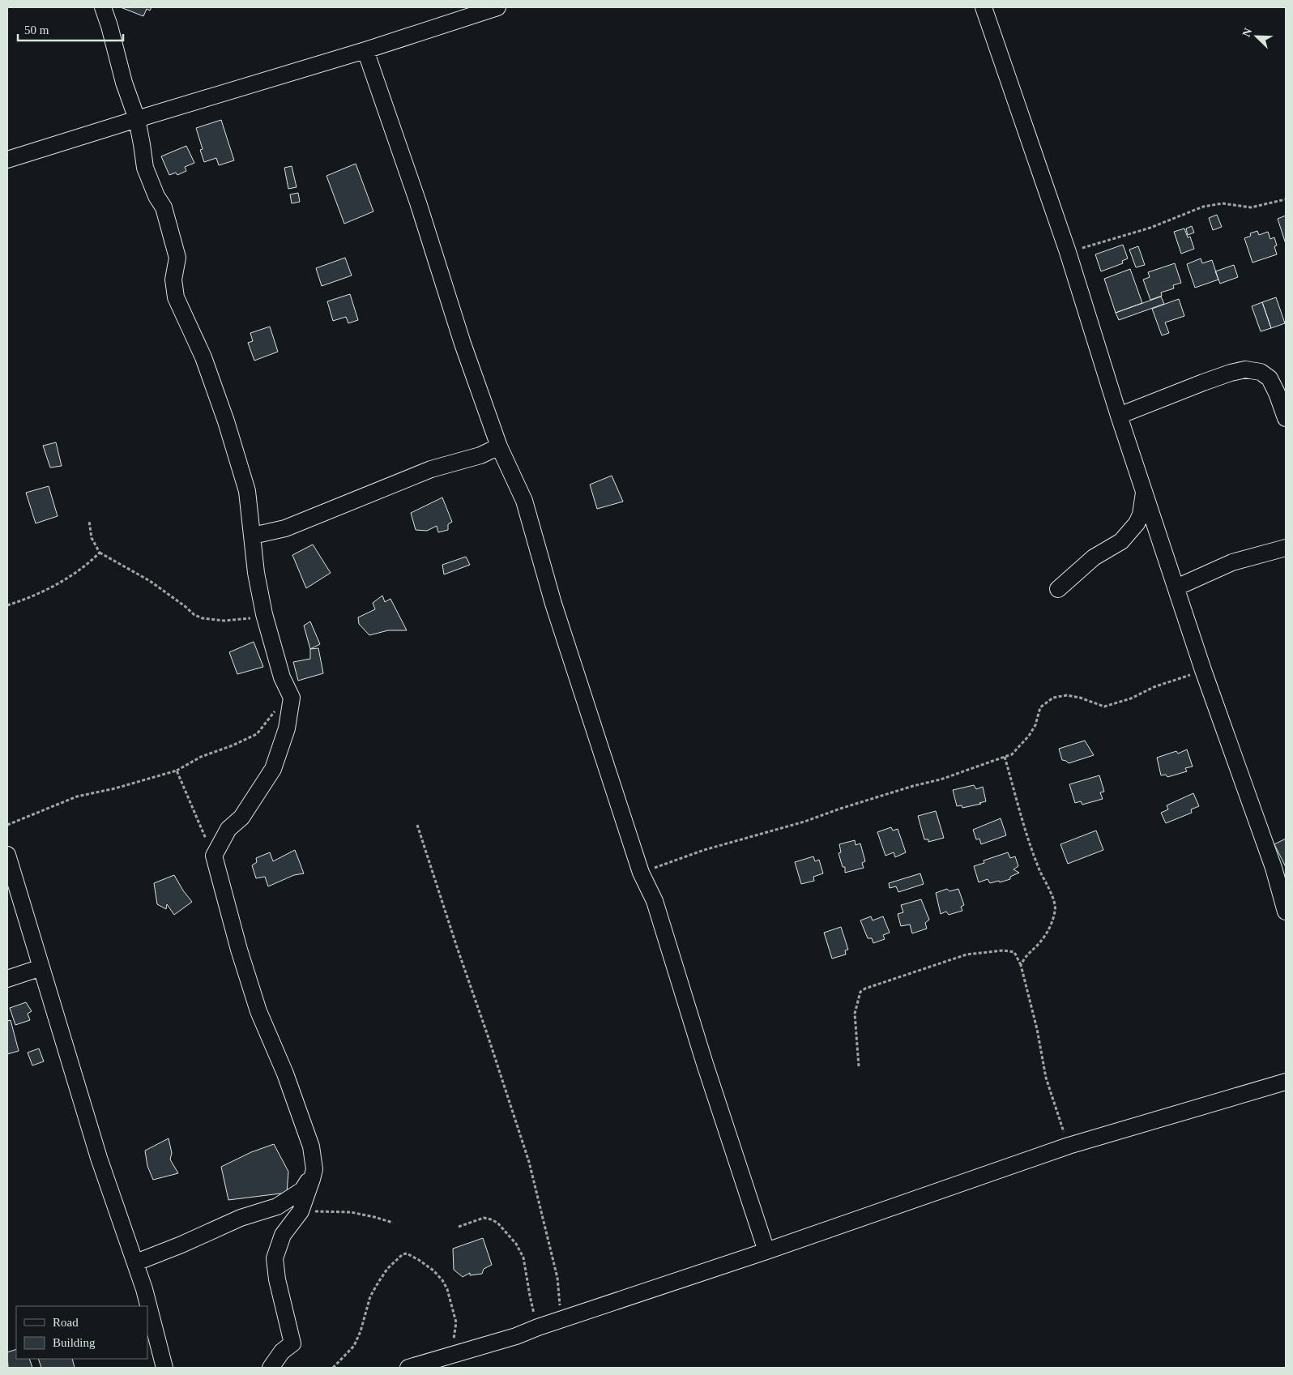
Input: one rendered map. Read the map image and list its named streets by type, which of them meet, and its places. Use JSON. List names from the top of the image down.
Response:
{
  "legend": ["Road", "Building"],
  "scale_bar": "50 m",
  "north": "top left"
}
